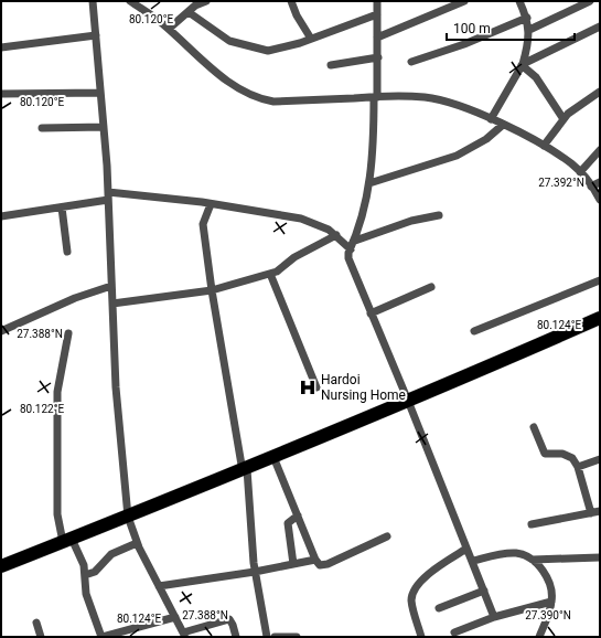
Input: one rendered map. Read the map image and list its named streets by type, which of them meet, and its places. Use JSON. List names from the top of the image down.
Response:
{
  "places": {
    "hospital": ["Hardoi Nursing Home"]
  },
  "scale_bar": "100 m",
  "coordinates": [
    "80.120°E",
    "27.392°N",
    "80.124°E",
    "27.388°N",
    "80.122°E",
    "27.390°N"
  ]
}
